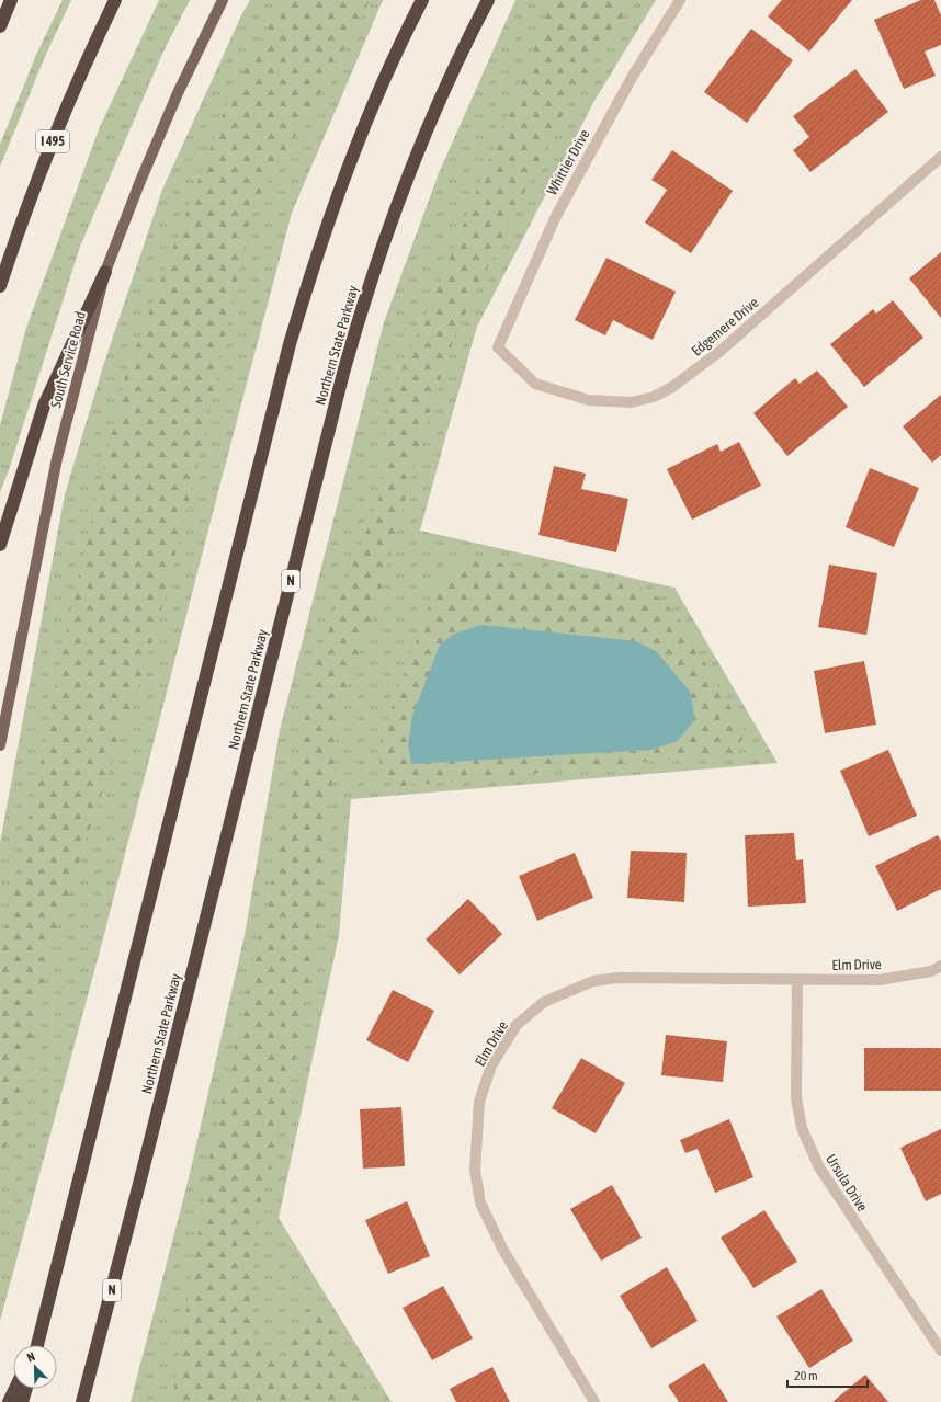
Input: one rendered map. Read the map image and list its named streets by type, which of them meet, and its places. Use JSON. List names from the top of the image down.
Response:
{
  "streets": {
    "highway": ["I 495", "Northern State Parkway", "N"],
    "main road": ["South Service Road"],
    "street": [
      "Whittier Drive",
      "Edgemere Drive",
      "Elm Drive",
      "Ursula Drive"
    ]
  },
  "crossings": [
    ["Whittier Drive", "Edgemere Drive"],
    ["Elm Drive", "Ursula Drive"]
  ],
  "scale_bar": "20 m",
  "north": "top left"
}
